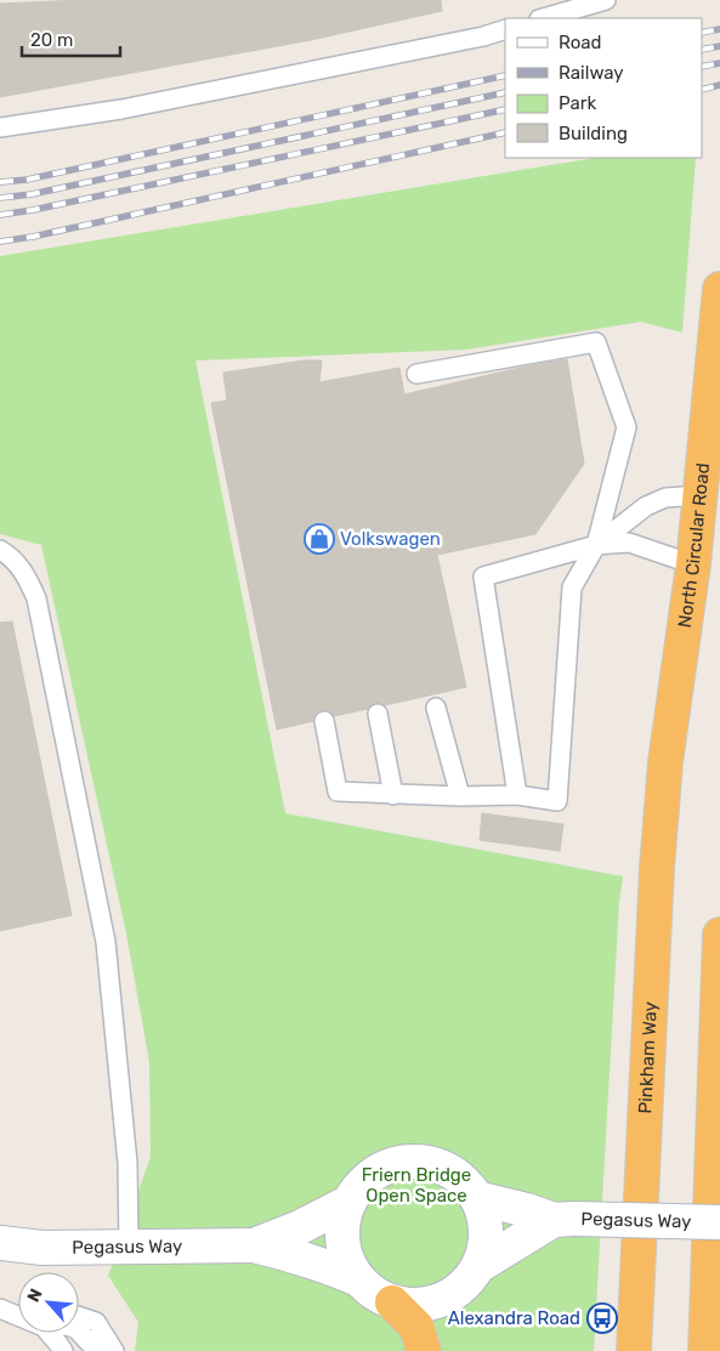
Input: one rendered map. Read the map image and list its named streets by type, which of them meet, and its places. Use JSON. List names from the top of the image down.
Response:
{
  "streets": {
    "highway": ["North Circular Road", "Pinkham Way"],
    "street": ["Pegasus Way"]
  },
  "crossings": [
    ["North Circular Road", "Pinkham Way"]
  ],
  "parks": ["Friern Bridge Open Space"],
  "places": {
    "shop": ["Volkswagen"],
    "bus stop": ["Alexandra Road"]
  },
  "legend": [
    "Road",
    "Railway",
    "Park",
    "Building"
  ],
  "scale_bar": "20 m",
  "north": "top left"
}
